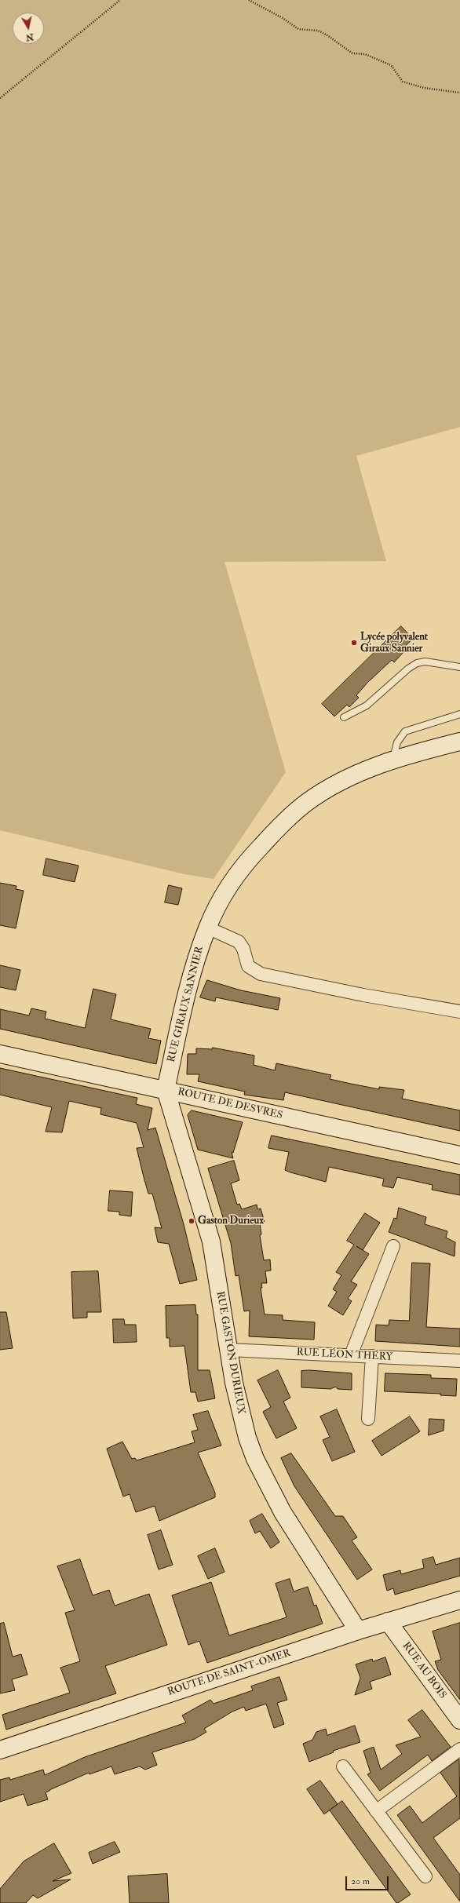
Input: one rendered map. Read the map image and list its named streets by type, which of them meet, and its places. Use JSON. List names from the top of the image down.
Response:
{
  "streets": {
    "main road": [
      "RUE GIRAUX SANNIER",
      "ROUTE DE DESVRES",
      "RUE GASTON DURIEUX",
      "RUE AU BOIS",
      "ROUTE DE SAINT-OMER"
    ],
    "street": ["RUE LÉON THÉRY"]
  },
  "crossings": [
    ["RUE GIRAUX SANNIER", "ROUTE DE DESVRES"],
    ["RUE GIRAUX SANNIER", "RUE GASTON DURIEUX"],
    ["ROUTE DE DESVRES", "RUE GASTON DURIEUX"],
    ["RUE GASTON DURIEUX", "RUE LÉON THÉRY"],
    ["RUE GASTON DURIEUX", "ROUTE DE SAINT-OMER"],
    ["RUE AU BOIS", "ROUTE DE SAINT-OMER"]
  ],
  "places": ["Lycée polyvalent Giraux Sannier", "Gaston Durieux"],
  "scale_bar": "20 m",
  "north": "bottom"
}
